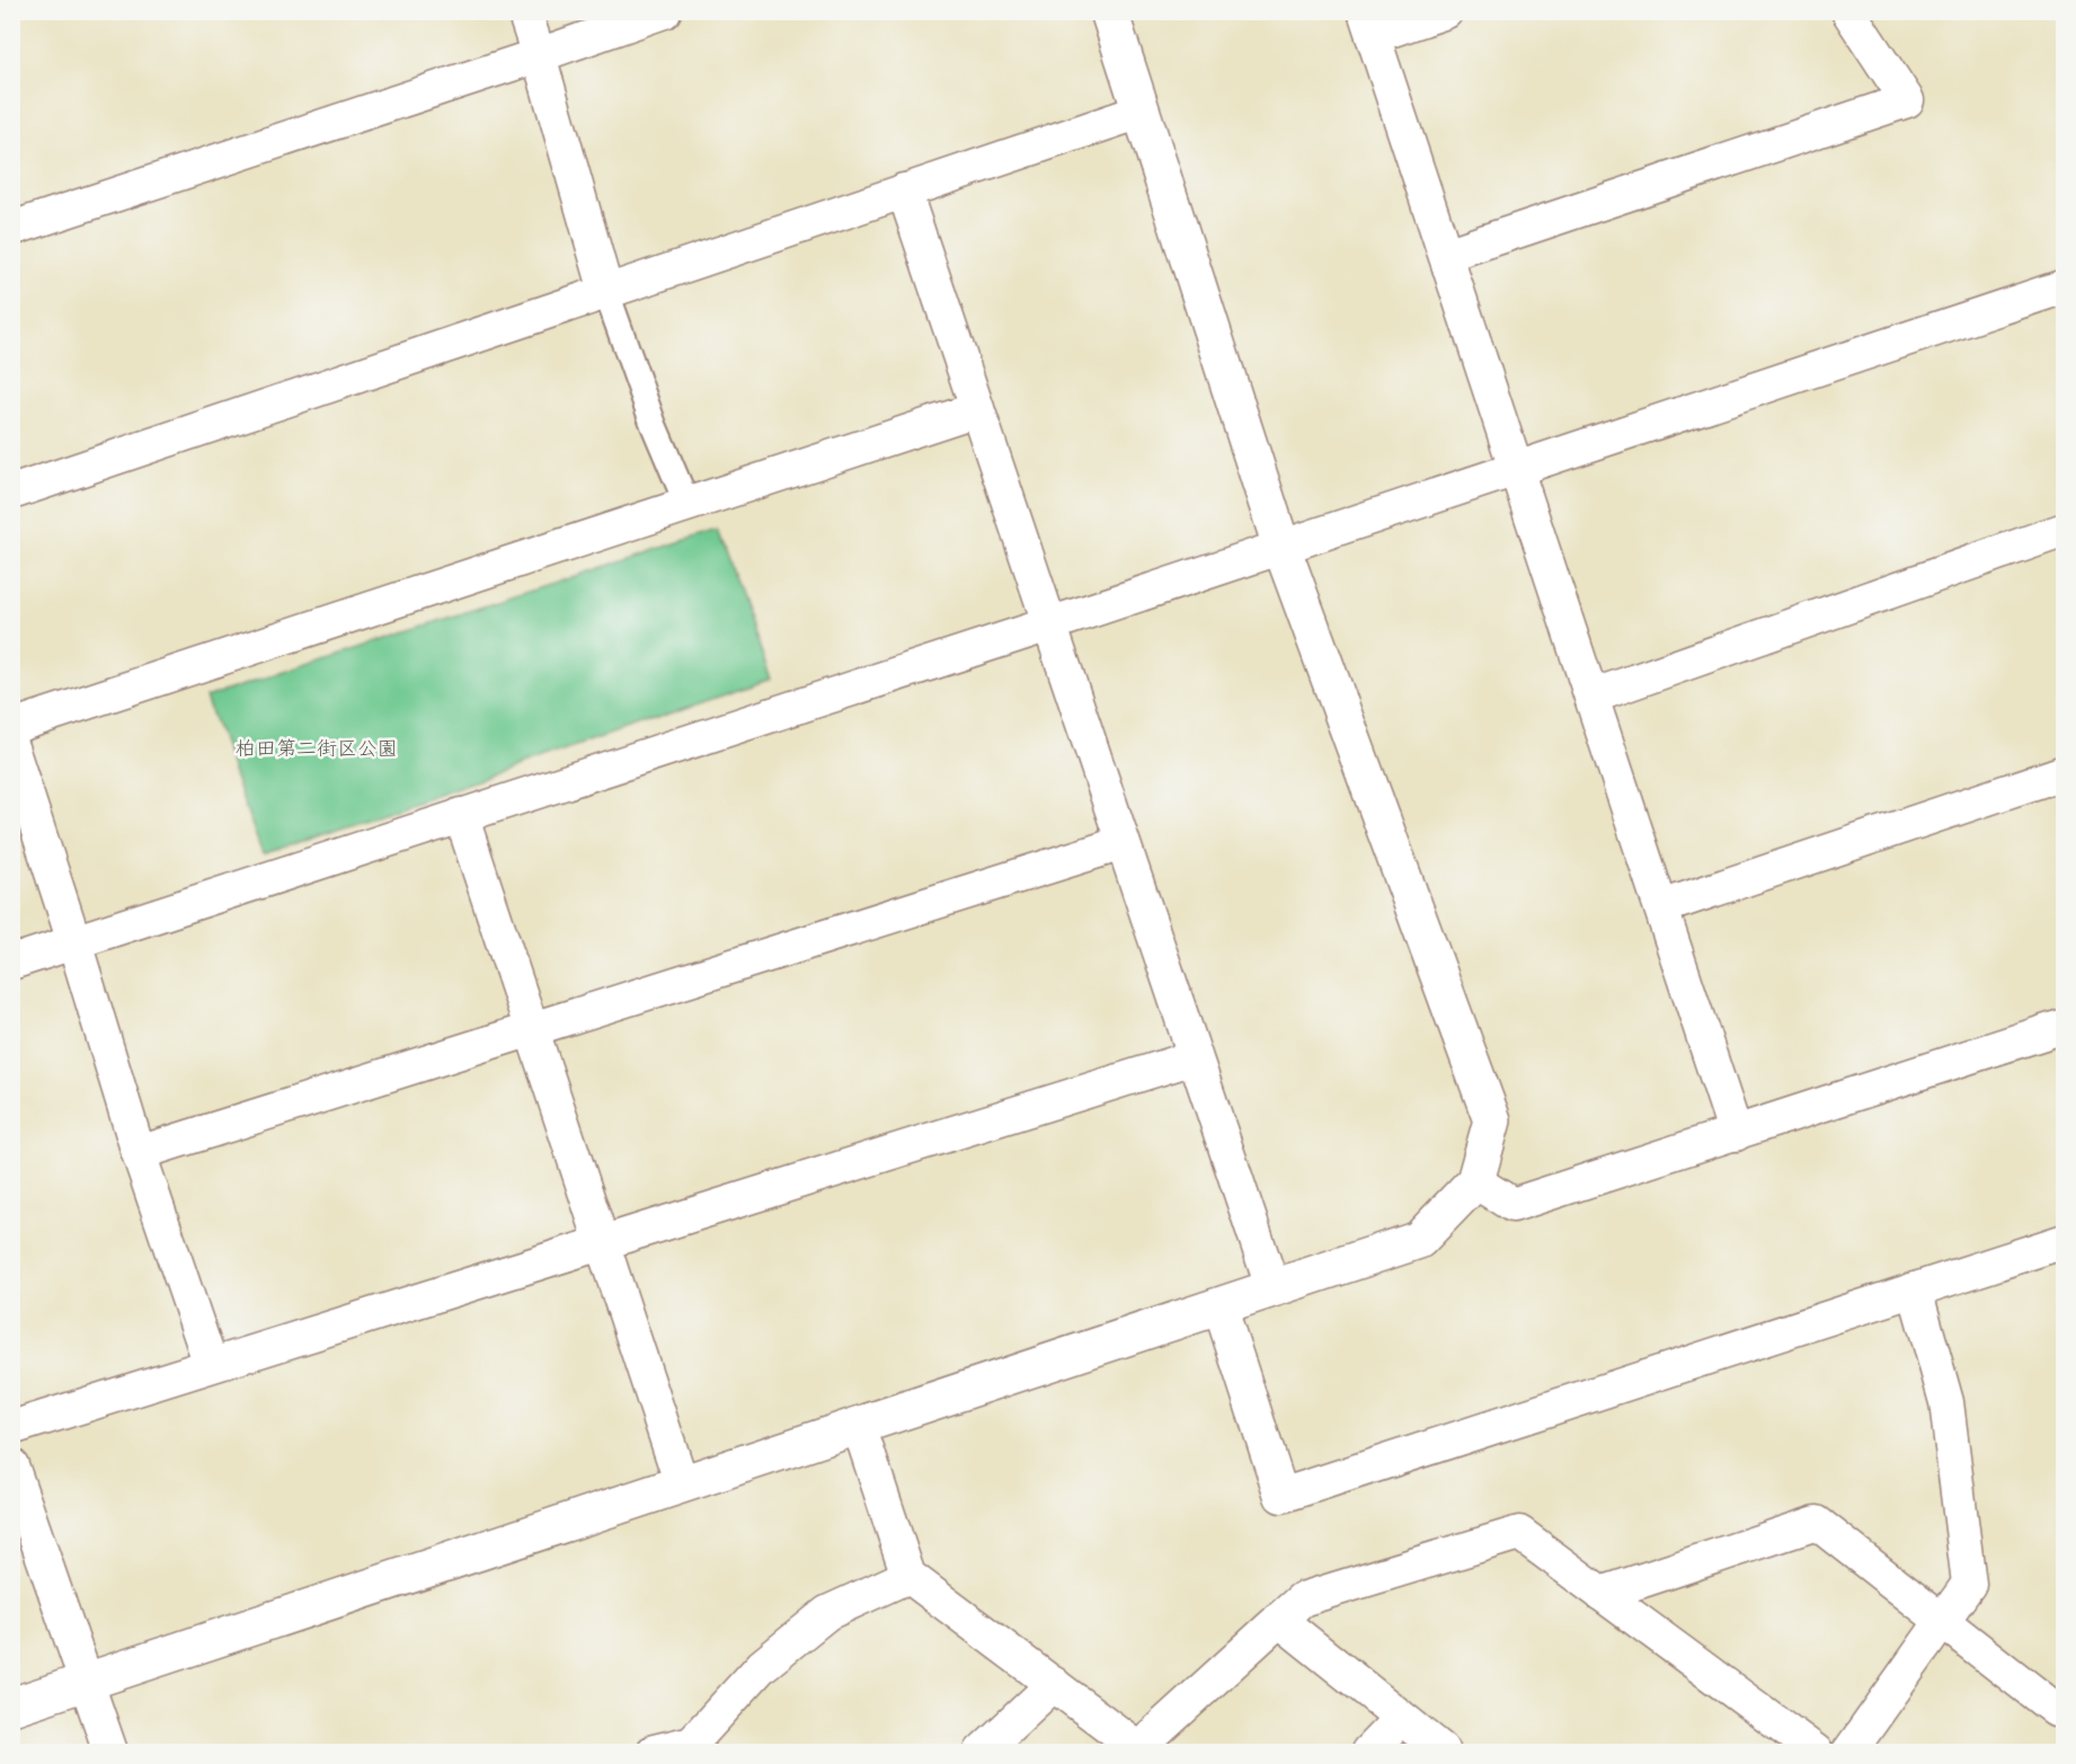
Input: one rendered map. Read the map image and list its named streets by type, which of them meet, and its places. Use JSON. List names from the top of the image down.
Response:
{
  "parks": ["柏田第二街区公園"]
}
